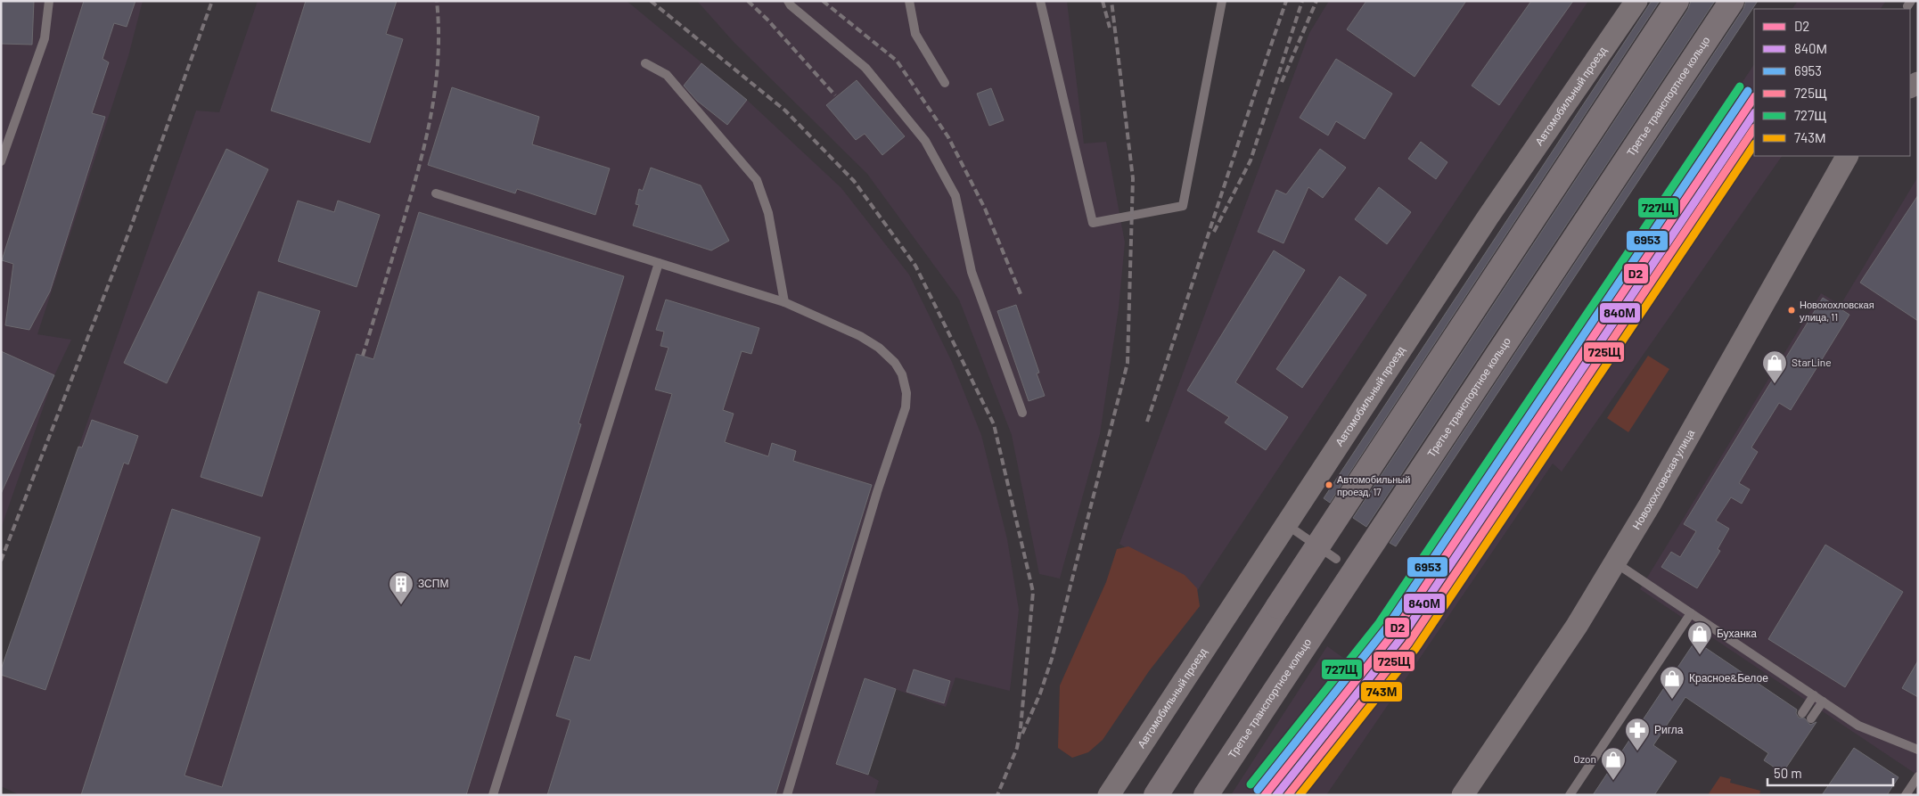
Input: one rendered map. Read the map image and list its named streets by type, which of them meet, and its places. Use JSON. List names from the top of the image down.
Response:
{
  "streets": {
    "main road": ["Третье транспортное кольцо"],
    "street": ["Автомобильный проезд", "Новохохловская улица"]
  },
  "places": {
    "other": ["Новохохловская улица, 11", "Автомобильный проезд, 17"],
    "shop": [
      "StarLine",
      "Буханка",
      "Красное&Белое",
      "Ozon"
    ],
    "building": ["ЗСПМ"],
    "pharmacy": ["Ригла"]
  },
  "lines": [
    "transit line 727Щ",
    "transit line 6953",
    "transit line D2",
    "transit line 840М",
    "transit line 725Щ",
    "transit line 743М"
  ],
  "legend": [
    "D2",
    "840М",
    "6953",
    "725Щ",
    "727Щ",
    "743М"
  ],
  "scale_bar": "50 m"
}
